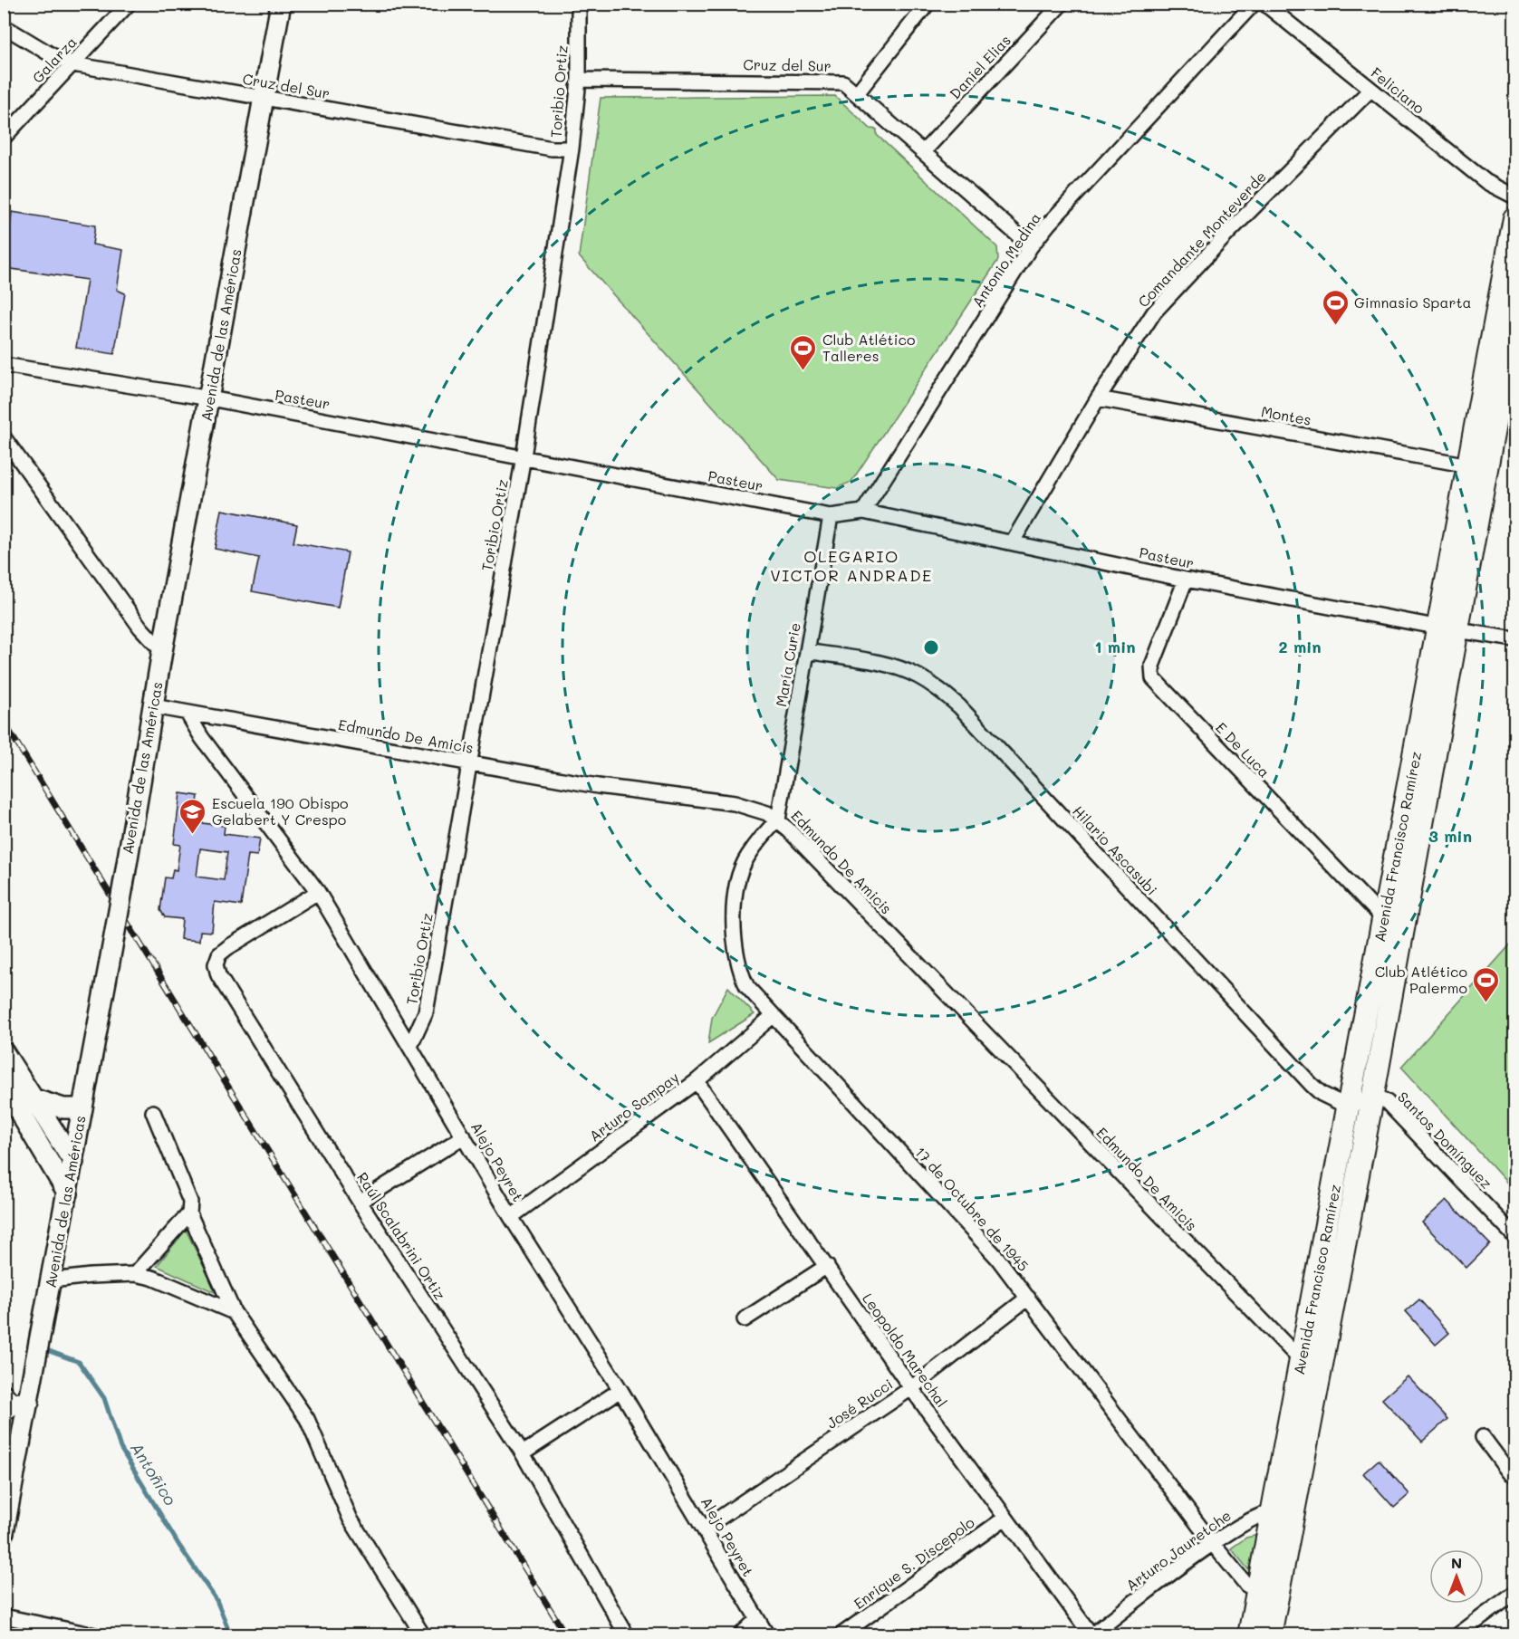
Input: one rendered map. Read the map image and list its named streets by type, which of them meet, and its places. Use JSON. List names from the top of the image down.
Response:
{
  "streets": {
    "main road": ["Avenida de las Américas", "Avenida Francisco Ramírez"],
    "street": [
      "Galarza",
      "Cruz del Sur",
      "Daniel Elias",
      "Feliciano",
      "Toribio Ortiz",
      "Comandante Monteverde",
      "Antonio Medina",
      "Pasteur",
      "Montes",
      "María Curie",
      "Edmundo De Amicis",
      "E De Luca",
      "Hilario Ascasubi",
      "Arturo Sampay",
      "Santos Domínguez",
      "Alejo Peyret",
      "17 de Octubre de 1945",
      "Raúl Scalabrini Ortiz",
      "Leopoldo Marechal",
      "José Rucci",
      "Arturo Jauretche",
      "Enrique S. Discepolo"
    ]
  },
  "crossings": [
    ["Galarza", "Cruz del Sur"],
    ["Cruz del Sur", "Daniel Elias"],
    ["Cruz del Sur", "Toribio Ortiz"],
    ["Cruz del Sur", "Antonio Medina"],
    ["Cruz del Sur", "Avenida de las Américas"],
    ["Feliciano", "Comandante Monteverde"],
    ["Toribio Ortiz", "Pasteur"],
    ["Toribio Ortiz", "Edmundo De Amicis"],
    ["Toribio Ortiz", "Alejo Peyret"],
    ["Comandante Monteverde", "Pasteur"],
    ["Comandante Monteverde", "Montes"],
    ["Antonio Medina", "Pasteur"],
    ["Avenida de las Américas", "Pasteur"],
    ["Avenida de las Américas", "Edmundo De Amicis"],
    ["Pasteur", "María Curie"],
    ["Pasteur", "E De Luca"],
    ["Pasteur", "Avenida Francisco Ramírez"],
    ["Montes", "Avenida Francisco Ramírez"],
    ["María Curie", "Edmundo De Amicis"],
    ["María Curie", "Hilario Ascasubi"],
    ["María Curie", "17 de Octubre de 1945"],
    ["Edmundo De Amicis", "Avenida Francisco Ramírez"],
    ["Edmundo De Amicis", "Alejo Peyret"],
    ["Edmundo De Amicis", "17 de Octubre de 1945"],
    ["E De Luca", "Avenida Francisco Ramírez"],
    ["Avenida Francisco Ramírez", "Hilario Ascasubi"],
    ["Avenida Francisco Ramírez", "Santos Domínguez"],
    ["Avenida Francisco Ramírez", "17 de Octubre de 1945"],
    ["Avenida Francisco Ramírez", "Arturo Jauretche"],
    ["Arturo Sampay", "Alejo Peyret"],
    ["Arturo Sampay", "17 de Octubre de 1945"],
    ["Arturo Sampay", "Leopoldo Marechal"],
    ["Alejo Peyret", "Raúl Scalabrini Ortiz"],
    ["Alejo Peyret", "José Rucci"],
    ["17 de Octubre de 1945", "José Rucci"],
    ["17 de Octubre de 1945", "Arturo Jauretche"],
    ["Leopoldo Marechal", "José Rucci"],
    ["Leopoldo Marechal", "Arturo Jauretche"],
    ["Leopoldo Marechal", "Enrique S. Discepolo"]
  ],
  "districts": ["OLEGARIO VICTOR ANDRADE"],
  "water": ["Antoñico"],
  "places": {
    "sports": ["Gimnasio Sparta", "Club Atlético Talleres", "Club Atlético Palermo"],
    "school or university": ["Escuela 190 Obispo Gelabert Y Crespo"]
  },
  "north": "top",
  "rings": ["1 min", "2 min", "3 min"]
}
